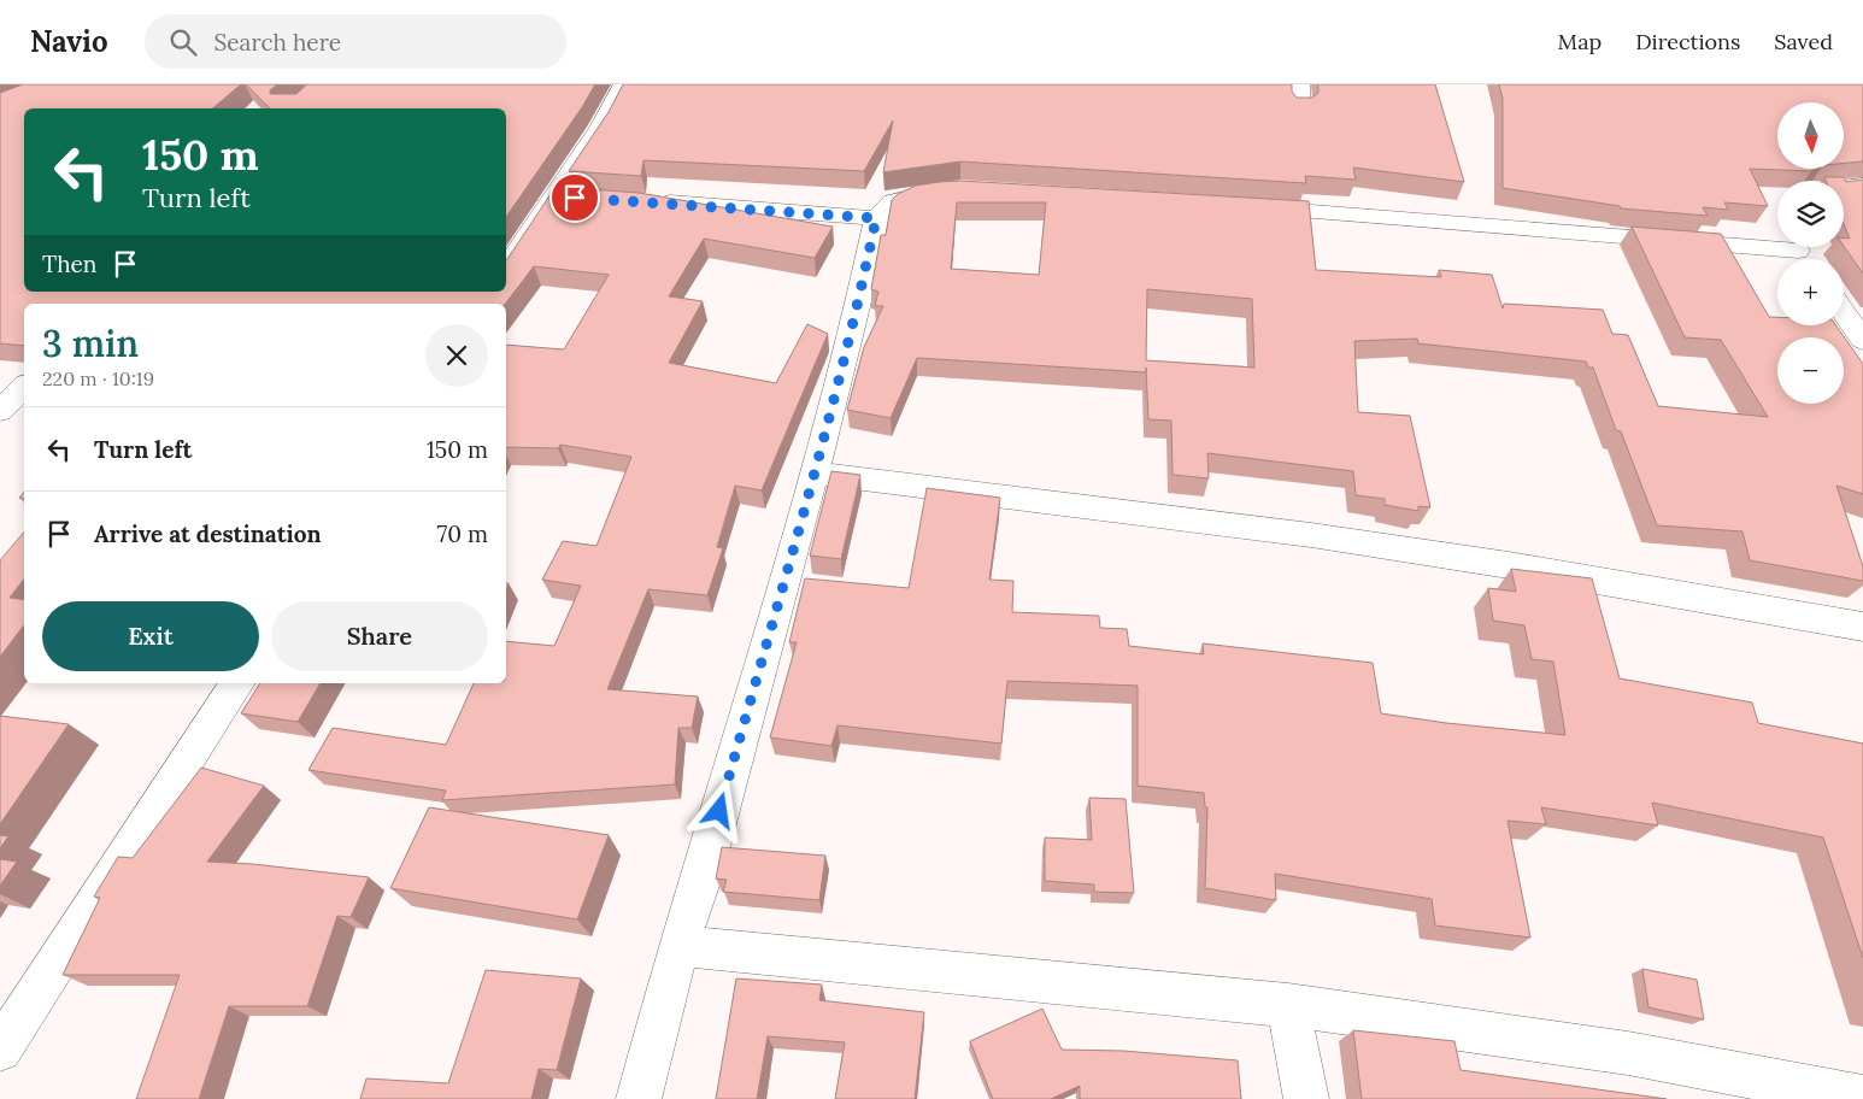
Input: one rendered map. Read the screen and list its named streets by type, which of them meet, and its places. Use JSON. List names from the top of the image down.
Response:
{
  "north": "bottom",
  "page": {
    "header": "Navio",
    "search": "Search here",
    "nav": ["Map", "Directions", "Saved"],
    "map_buttons": ["+", "−"],
    "turn": ["150 m", "Turn left"],
    "then": "Then",
    "heading": ["3 min", "220 m · 10:19"],
    "list": [
      {
        "name": "Turn left",
        "value": "150 m"
      },
      {
        "name": "Arrive at destination",
        "value": "70 m"
      }
    ],
    "buttons": ["Exit", "Share"]
  }
}
